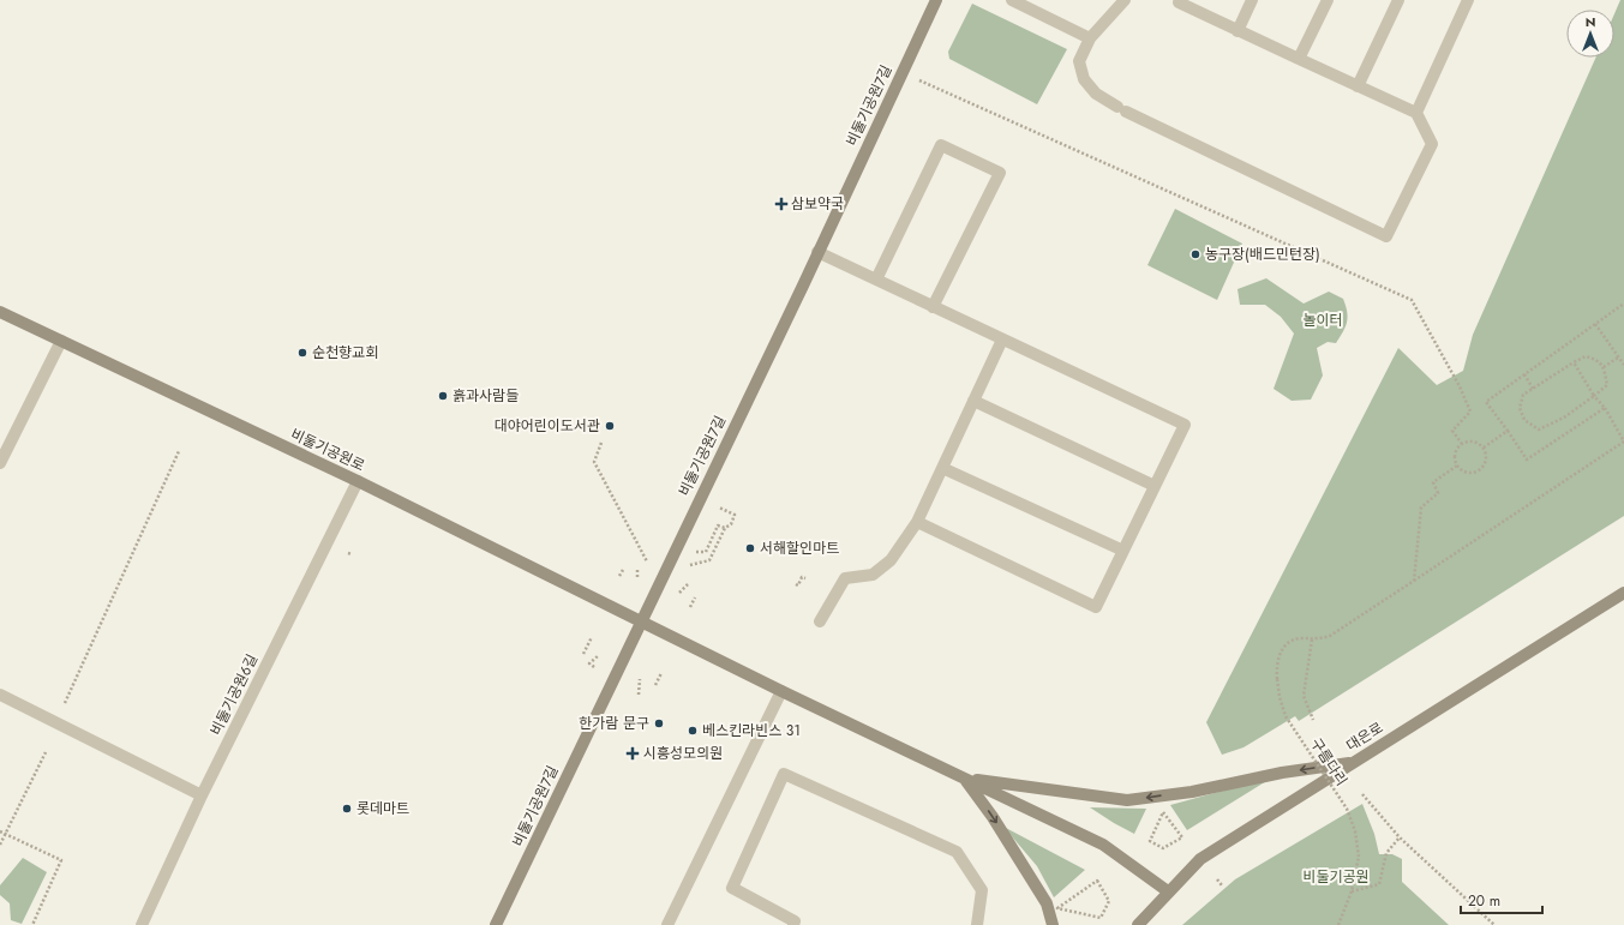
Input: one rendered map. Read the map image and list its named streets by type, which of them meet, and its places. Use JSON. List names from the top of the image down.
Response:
{
  "streets": {
    "street": [
      "비둘기공원7길",
      "비둘기공원로",
      "비둘기공원6길",
      "대은로"
    ],
    "path": ["구름다리"]
  },
  "crossings": [
    ["비둘기공원7길", "비둘기공원로"],
    ["비둘기공원로", "비둘기공원6길"],
    ["비둘기공원로", "대은로"]
  ],
  "parks": ["놀이터", "비둘기공원"],
  "places": {
    "health": ["삼보약국", "시흥성모의원"],
    "other": [
      "농구장(배드민턴장)",
      "순천향교회",
      "흙과사람들",
      "대야어린이도서관",
      "서해할인마트",
      "한가람 문구",
      "베스킨라빈스 31",
      "롯데마트"
    ]
  },
  "scale_bar": "20 m",
  "north": "top"
}
